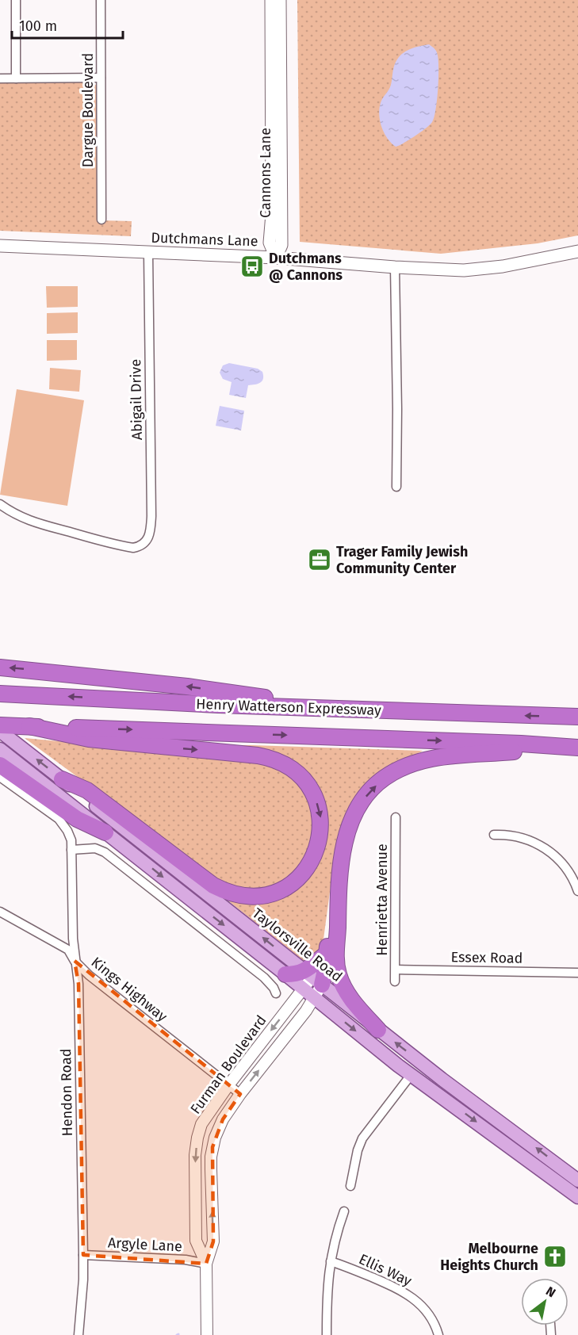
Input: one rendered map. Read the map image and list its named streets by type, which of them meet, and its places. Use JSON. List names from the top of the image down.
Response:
{
  "streets": {
    "highway": ["Henry Watterson Expressway"],
    "main road": ["Cannons Lane", "Dutchmans Lane", "Taylorsville Road"],
    "street": [
      "Dargue Boulevard",
      "Abigail Drive",
      "Henrietta Avenue",
      "Essex Road",
      "Kings Highway",
      "Furman Boulevard",
      "Hendon Road",
      "Argyle Lane",
      "Ellis Way"
    ]
  },
  "crossings": [
    ["Cannons Lane", "Dutchmans Lane"],
    ["Dutchmans Lane", "Abigail Drive"],
    ["Henrietta Avenue", "Essex Road"],
    ["Taylorsville Road", "Furman Boulevard"],
    ["Kings Highway", "Furman Boulevard"],
    ["Kings Highway", "Hendon Road"],
    ["Furman Boulevard", "Argyle Lane"],
    ["Hendon Road", "Argyle Lane"]
  ],
  "places": {
    "bus stop": ["Dutchmans @ Cannons"],
    "office": ["Trager Family Jewish Community Center"],
    "church": ["Melbourne Heights Church"]
  },
  "scale_bar": "100 m",
  "north": "top right"
}
